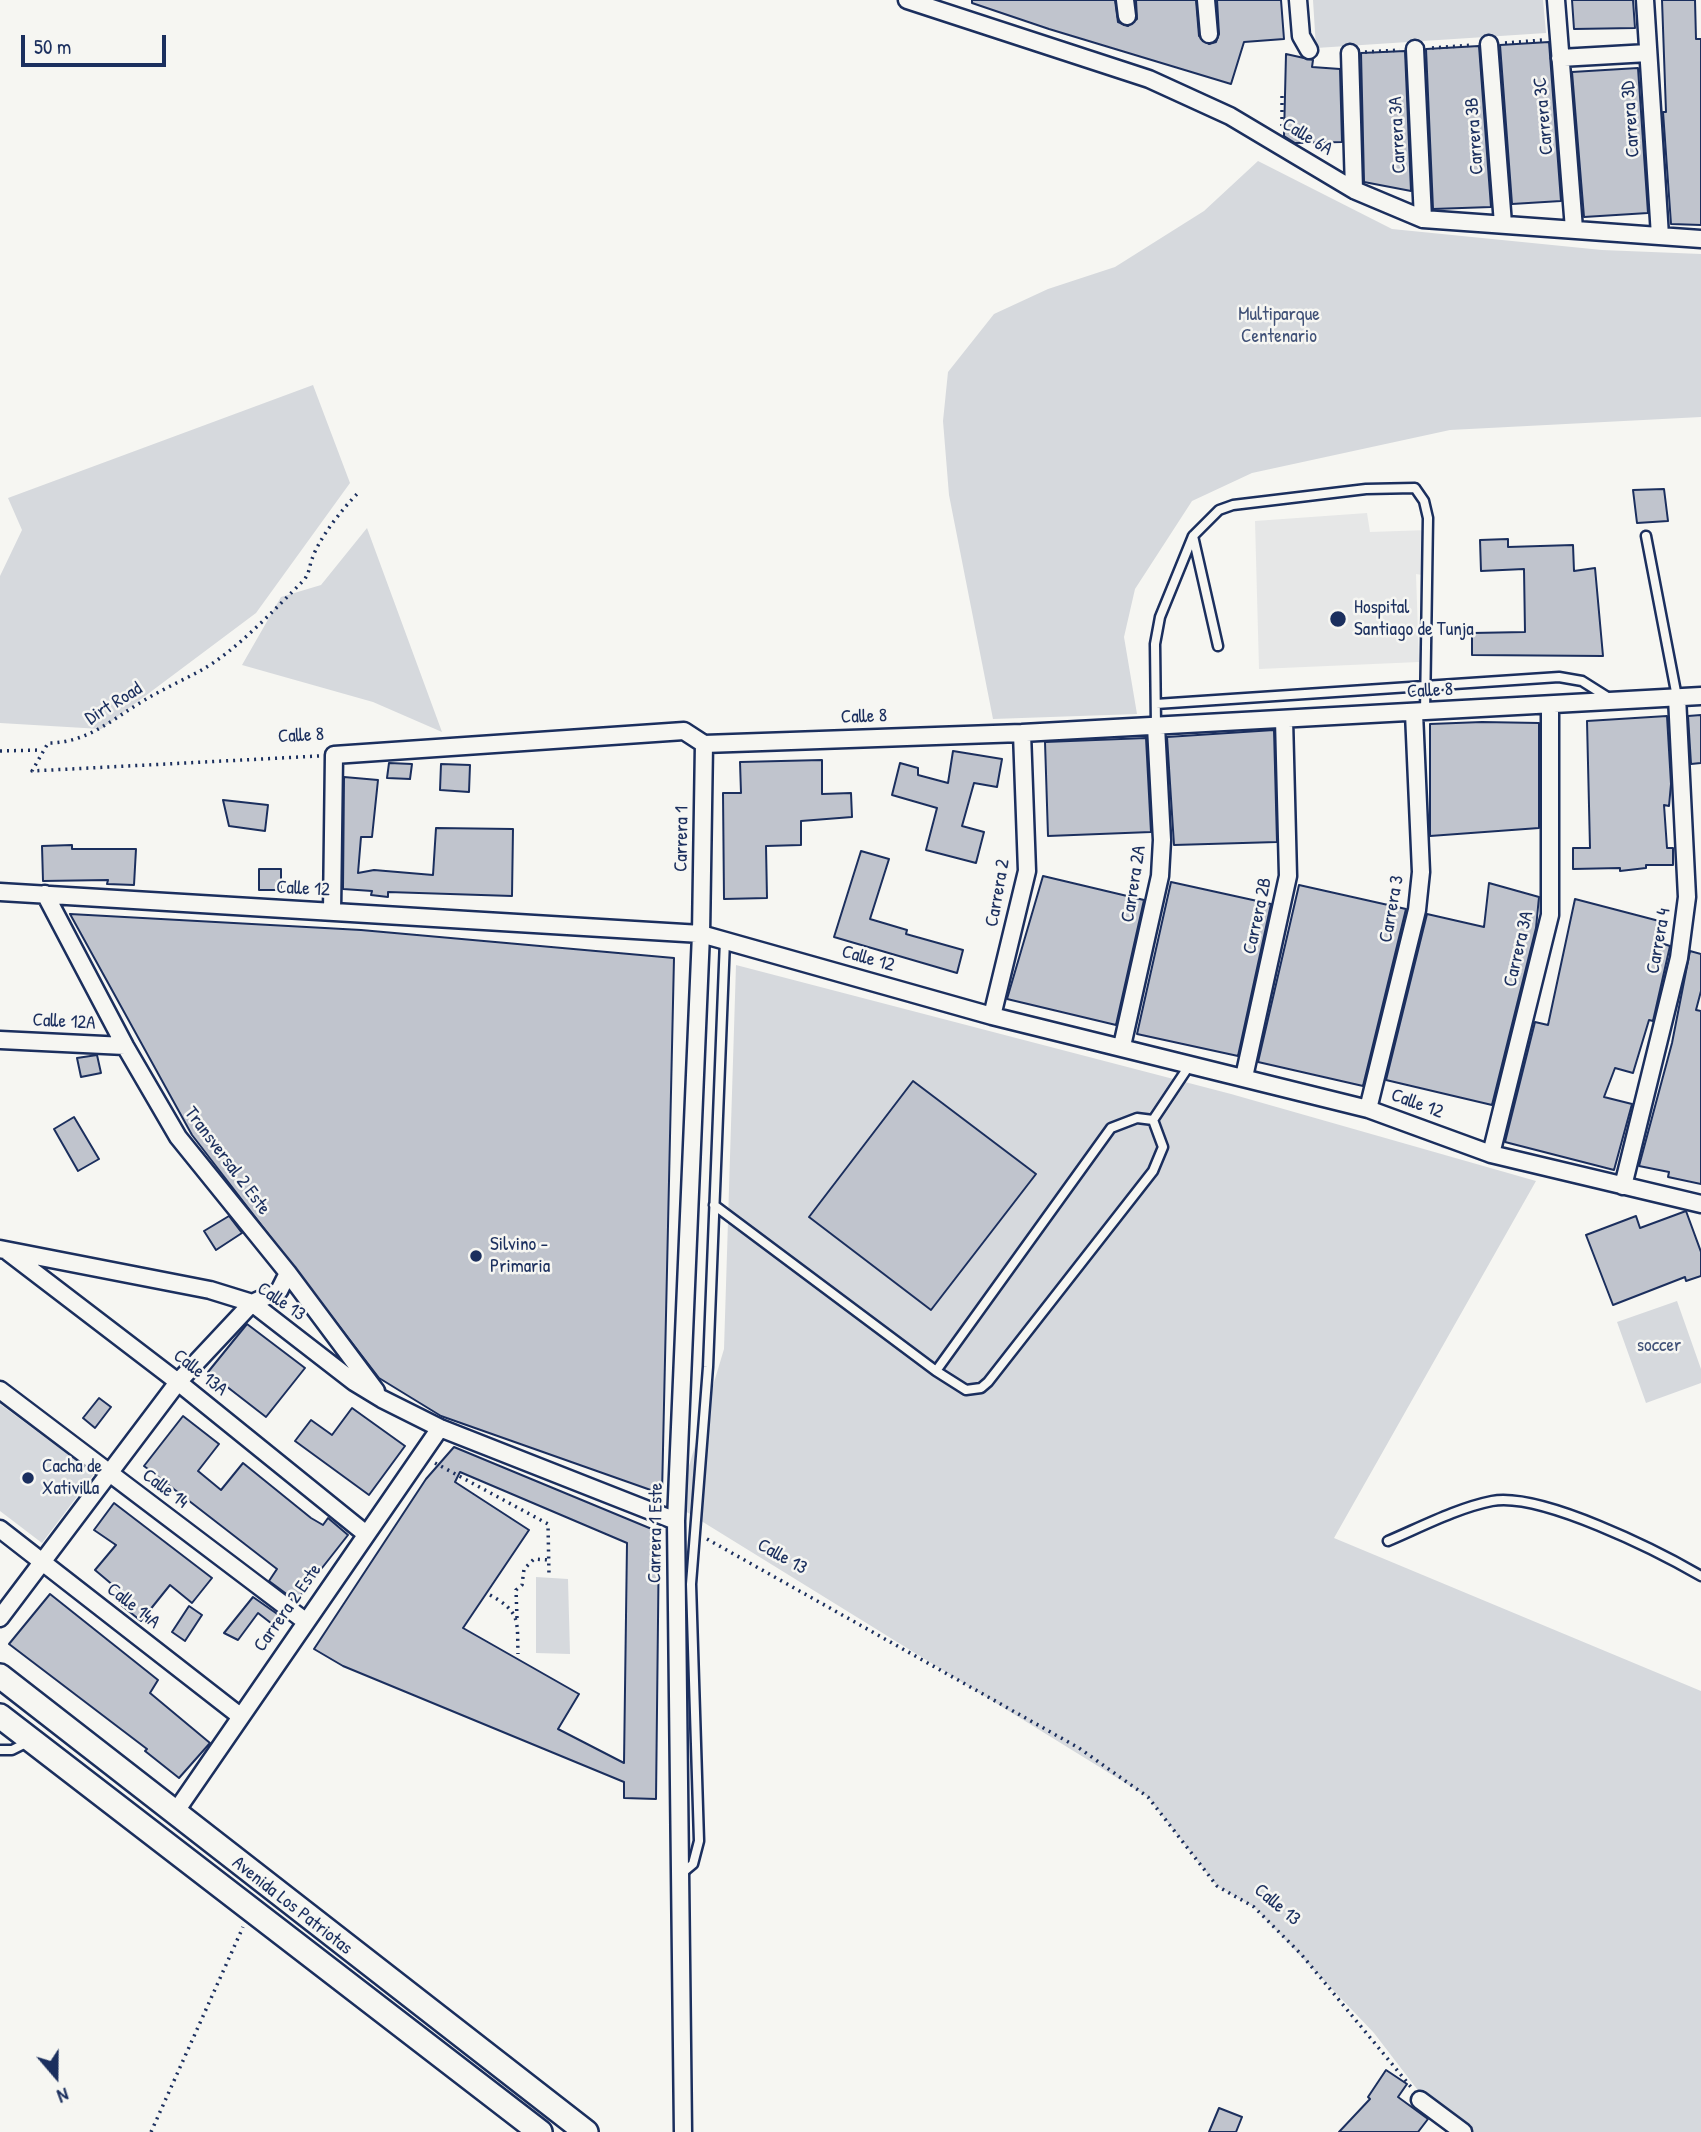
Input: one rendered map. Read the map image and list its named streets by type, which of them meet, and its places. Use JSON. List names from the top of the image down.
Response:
{
  "streets": {
    "main road": ["Avenida Los Patriotas"],
    "street": [
      "Carrera 3C",
      "Carrera 3D",
      "Carrera 3A",
      "Carrera 3B",
      "Calle 6A",
      "Calle 8",
      "Carrera 1",
      "Carrera 2A",
      "Calle 12",
      "Carrera 2",
      "Carrera 3",
      "Carrera 2B",
      "Carrera 4",
      "Calle 12A",
      "Transversal 2 Este",
      "Calle 13",
      "Calle 13A",
      "Calle 14",
      "Carrera 1 Este",
      "Calle 14A",
      "Carrera 2 Este"
    ],
    "path": ["Dirt Road"]
  },
  "crossings": [
    ["Carrera 3C", "Calle 6A"],
    ["Carrera 3D", "Calle 6A"],
    ["Carrera 3A", "Calle 6A"],
    ["Carrera 3A", "Calle 8"],
    ["Carrera 3A", "Calle 12"],
    ["Carrera 3B", "Calle 6A"],
    ["Calle 8", "Dirt Road"],
    ["Calle 8", "Carrera 1"],
    ["Calle 8", "Carrera 2A"],
    ["Calle 8", "Carrera 2"],
    ["Calle 8", "Carrera 3"],
    ["Calle 8", "Carrera 2B"],
    ["Calle 8", "Carrera 4"],
    ["Carrera 1", "Calle 12"],
    ["Carrera 1", "Carrera 1 Este"],
    ["Carrera 2A", "Calle 12"],
    ["Calle 12", "Carrera 2"],
    ["Calle 12", "Carrera 3"],
    ["Calle 12", "Carrera 2B"],
    ["Calle 12", "Carrera 4"],
    ["Calle 12", "Transversal 2 Este"],
    ["Calle 12", "Carrera 1 Este"],
    ["Calle 12A", "Transversal 2 Este"],
    ["Transversal 2 Este", "Calle 13"],
    ["Calle 13", "Calle 13A"],
    ["Calle 13", "Carrera 1 Este"],
    ["Calle 13", "Carrera 2 Este"],
    ["Calle 13A", "Carrera 2 Este"],
    ["Calle 14", "Carrera 2 Este"],
    ["Calle 14A", "Carrera 2 Este"],
    ["Carrera 2 Este", "Avenida Los Patriotas"]
  ],
  "parks": ["Multiparque Centenario", "soccer"],
  "places": ["Hospital Santiago de Tunja", "Silvino - Primaria", "Cacha de Xativilla"],
  "scale_bar": "50 m",
  "north": "bottom"
}
